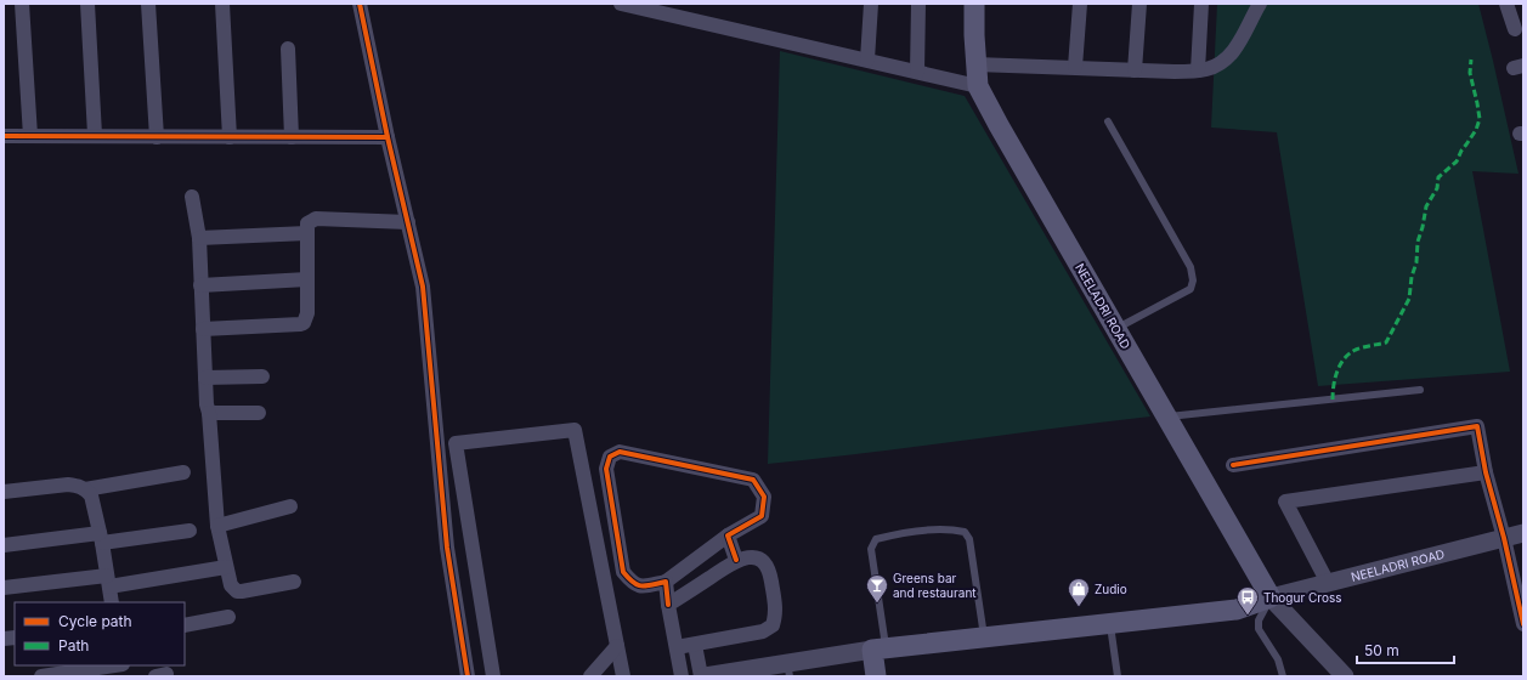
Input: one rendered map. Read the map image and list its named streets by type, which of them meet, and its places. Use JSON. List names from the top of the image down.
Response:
{
  "streets": {
    "main road": ["NEELADRI ROAD"]
  },
  "places": {
    "bar": ["Greens bar and restaurant"],
    "shop": ["Zudio"],
    "bus stop": ["Thogur Cross"]
  },
  "legend": ["Cycle path", "Path"],
  "scale_bar": "50 m"
}
